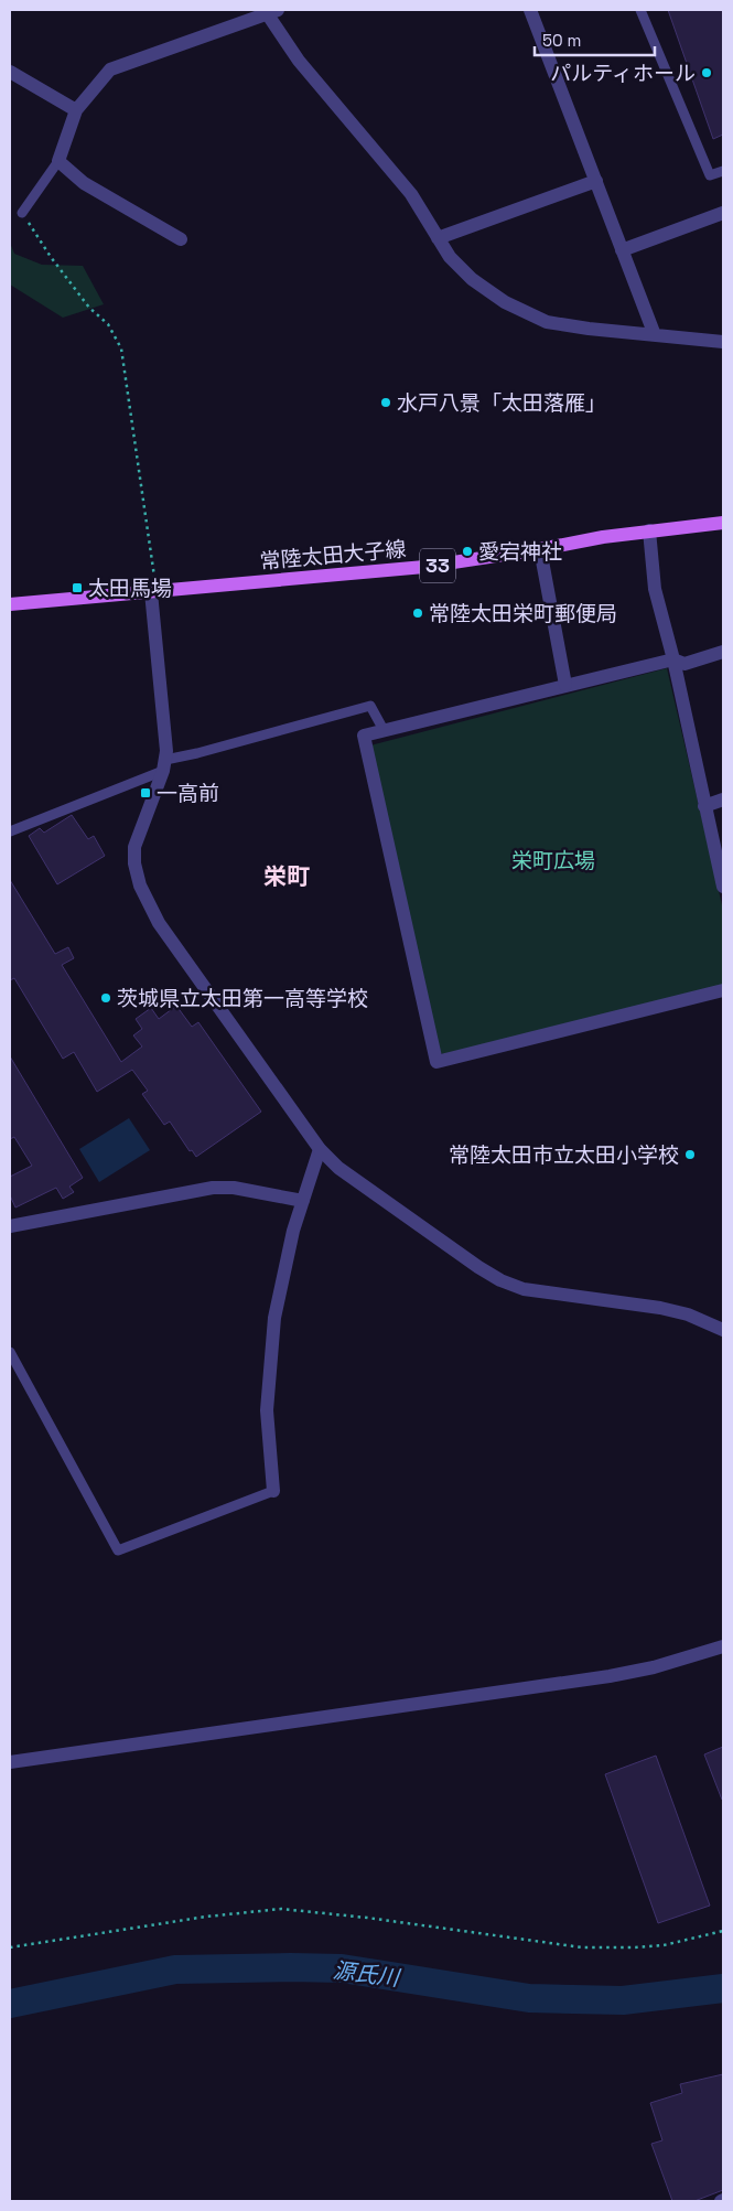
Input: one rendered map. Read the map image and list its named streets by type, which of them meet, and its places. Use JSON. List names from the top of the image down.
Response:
{
  "streets": {
    "main road": ["常陸太田大子線", "33"]
  },
  "districts": ["栄町"],
  "water": ["源氏川"],
  "parks": ["栄町広場"],
  "places": {
    "other": [
      "パルティホール",
      "水戸八景「太田落雁」",
      "愛宕神社",
      "常陸太田栄町郵便局",
      "茨城県立太田第一高等学校",
      "常陸太田市立太田小学校"
    ],
    "transit": ["太田馬場", "一高前"]
  },
  "scale_bar": "50 m"
}
